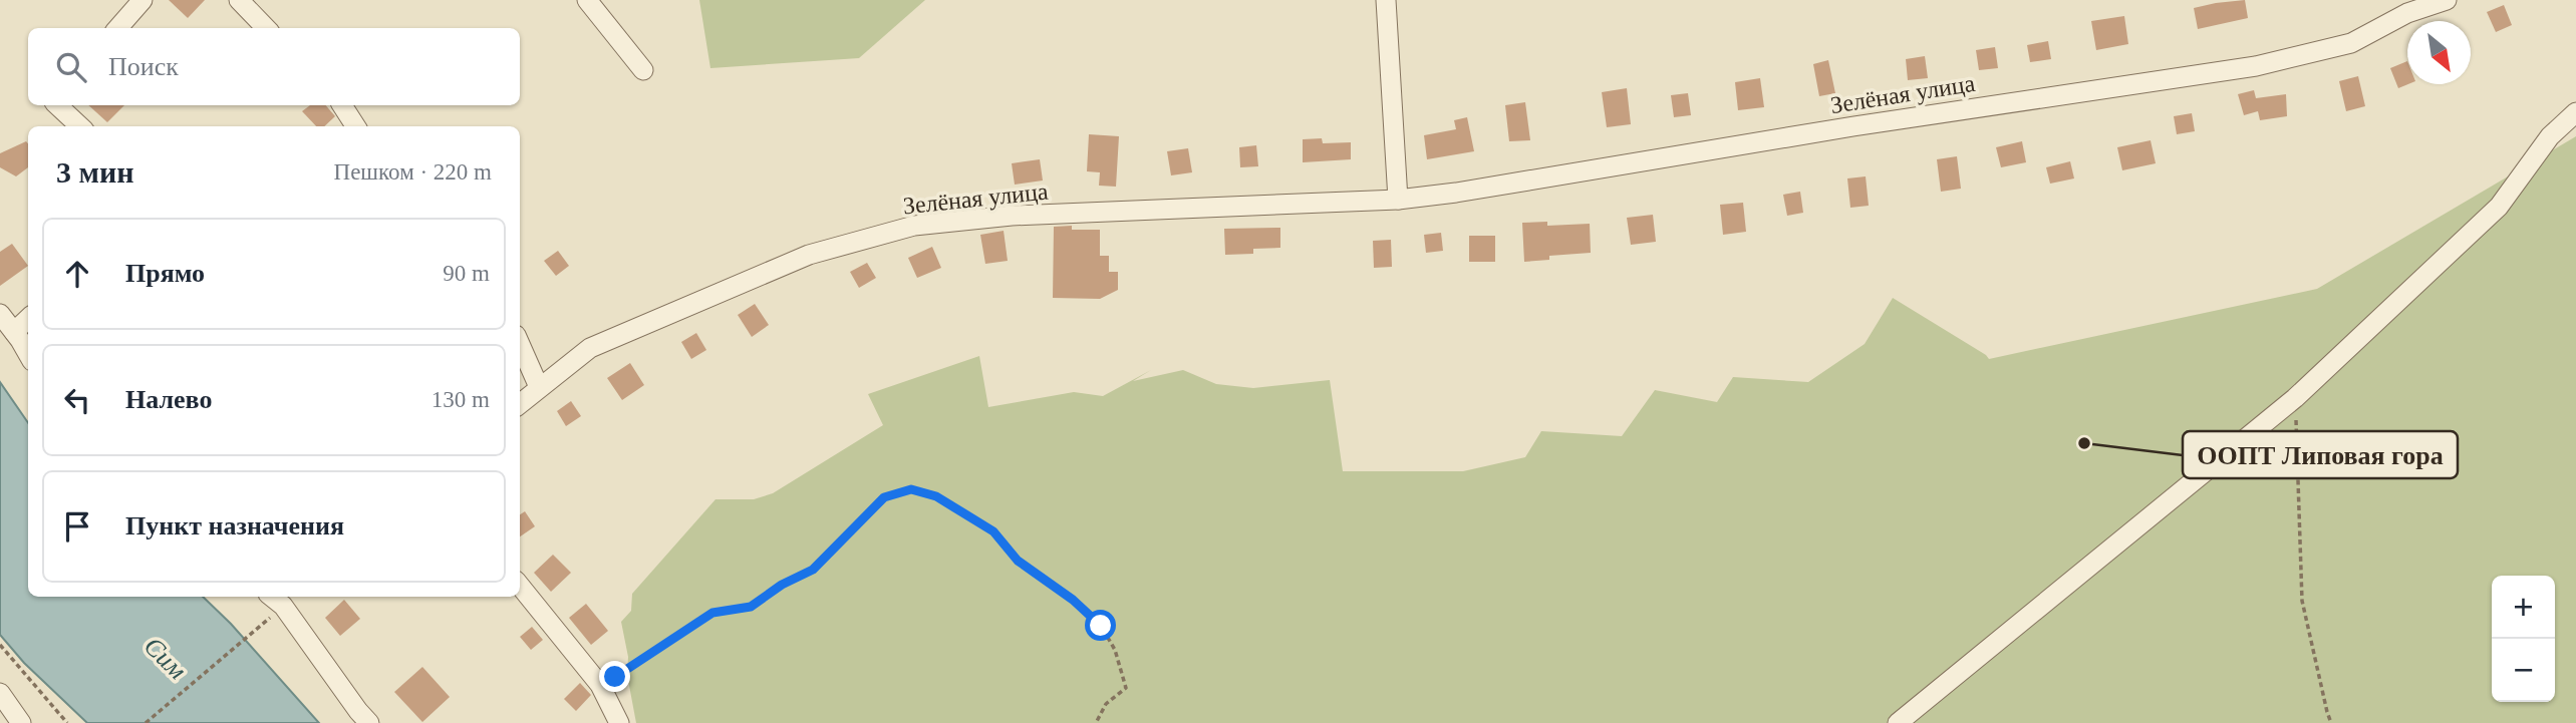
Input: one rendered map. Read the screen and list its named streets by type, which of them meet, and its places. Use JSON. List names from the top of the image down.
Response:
{
  "streets": {
    "street": ["Зелёная улица"]
  },
  "water": ["Сим"],
  "places": ["ООПТ Липовая гора"],
  "north": "bottom right",
  "page": {
    "search": "Поиск",
    "heading": ["3 мин", "Пешком · 220 m"],
    "list": [
      ["Прямо", "90 m"],
      ["Налево", "130 m"],
      "Пункт назначения"
    ],
    "map_buttons": ["+", "−"]
  }
}
